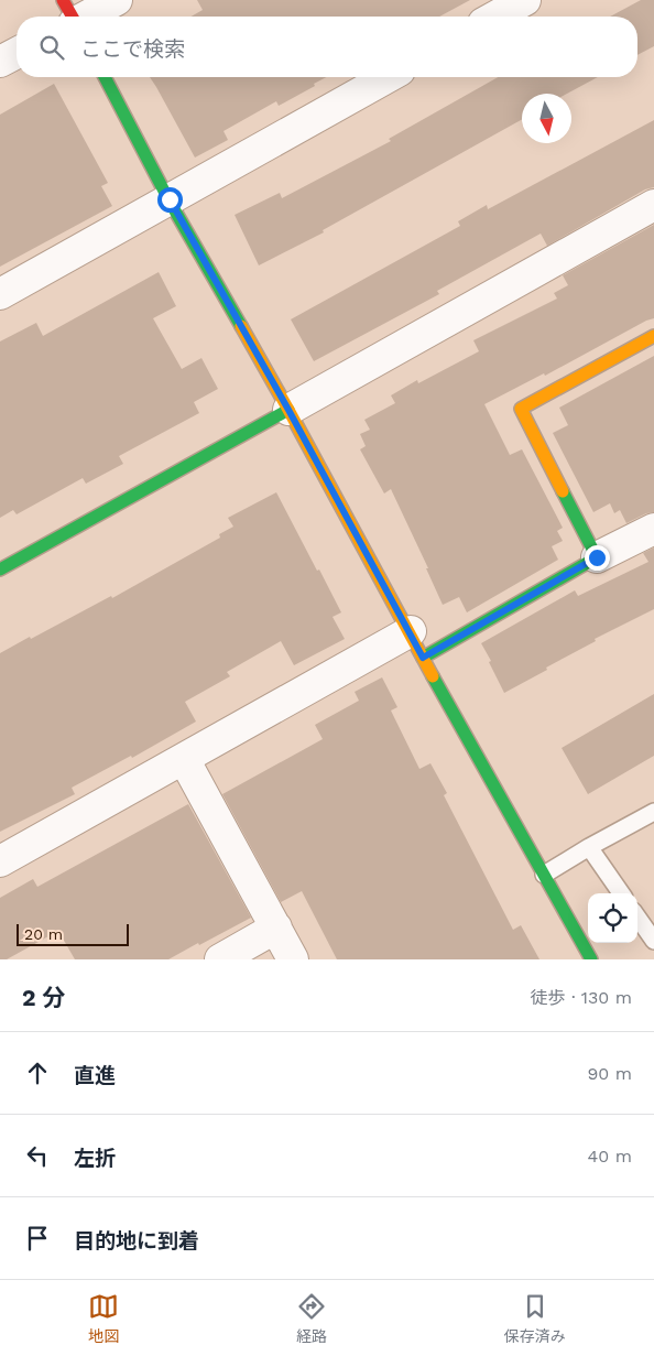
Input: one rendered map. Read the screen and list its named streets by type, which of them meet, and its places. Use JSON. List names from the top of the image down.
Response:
{
  "scale_bar": "20 m",
  "north": "bottom",
  "page": {
    "search": "ここで検索",
    "scale": "20 m",
    "heading": ["2 分", "徒歩 · 130 m"],
    "list": [
      ["直進", "90 m"],
      ["左折", "40 m"],
      "目的地に到着"
    ],
    "nav": ["地図", "経路", "保存済み"]
  }
}
